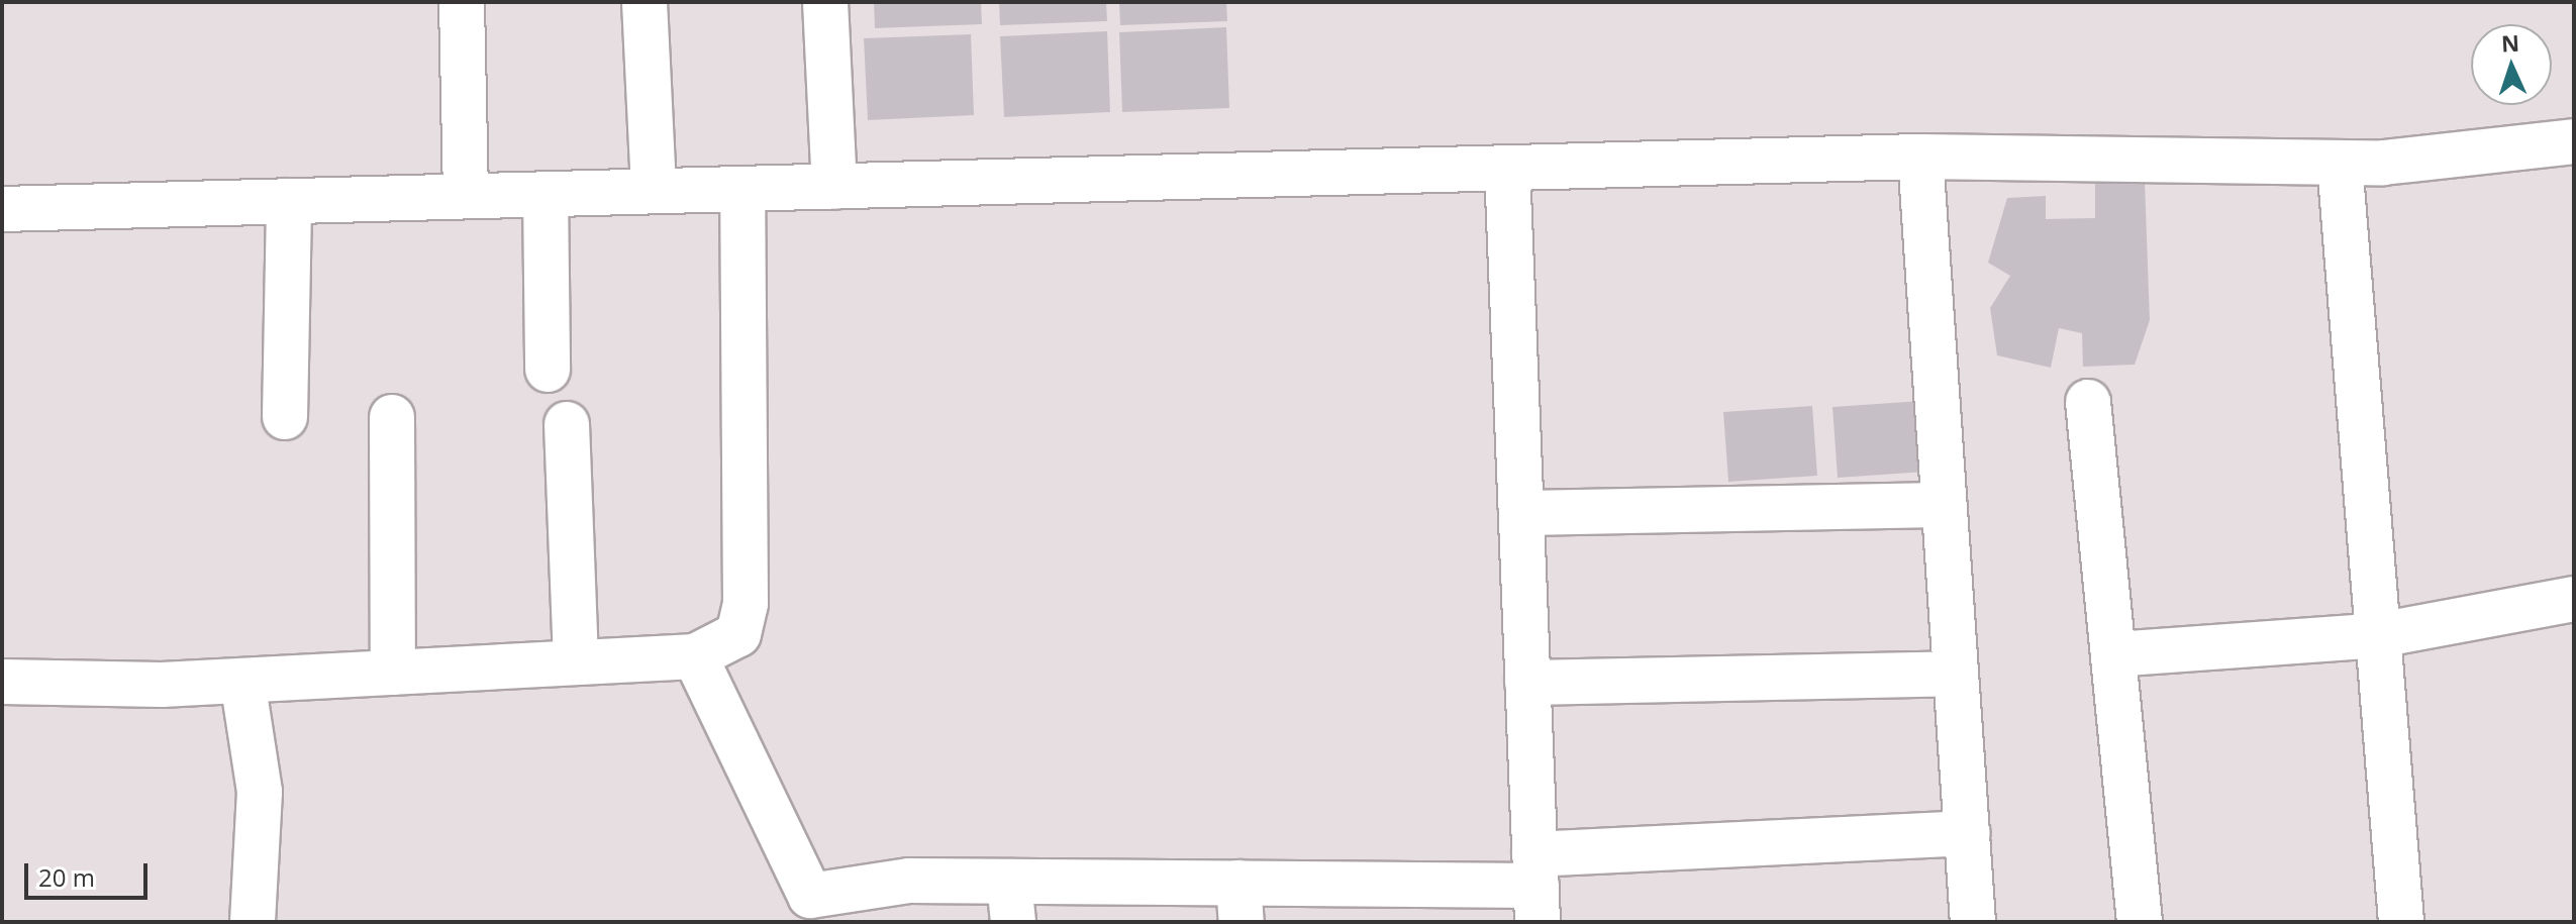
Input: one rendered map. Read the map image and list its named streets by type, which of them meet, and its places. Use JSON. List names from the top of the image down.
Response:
{
  "scale_bar": "20 m",
  "north": "top"
}
